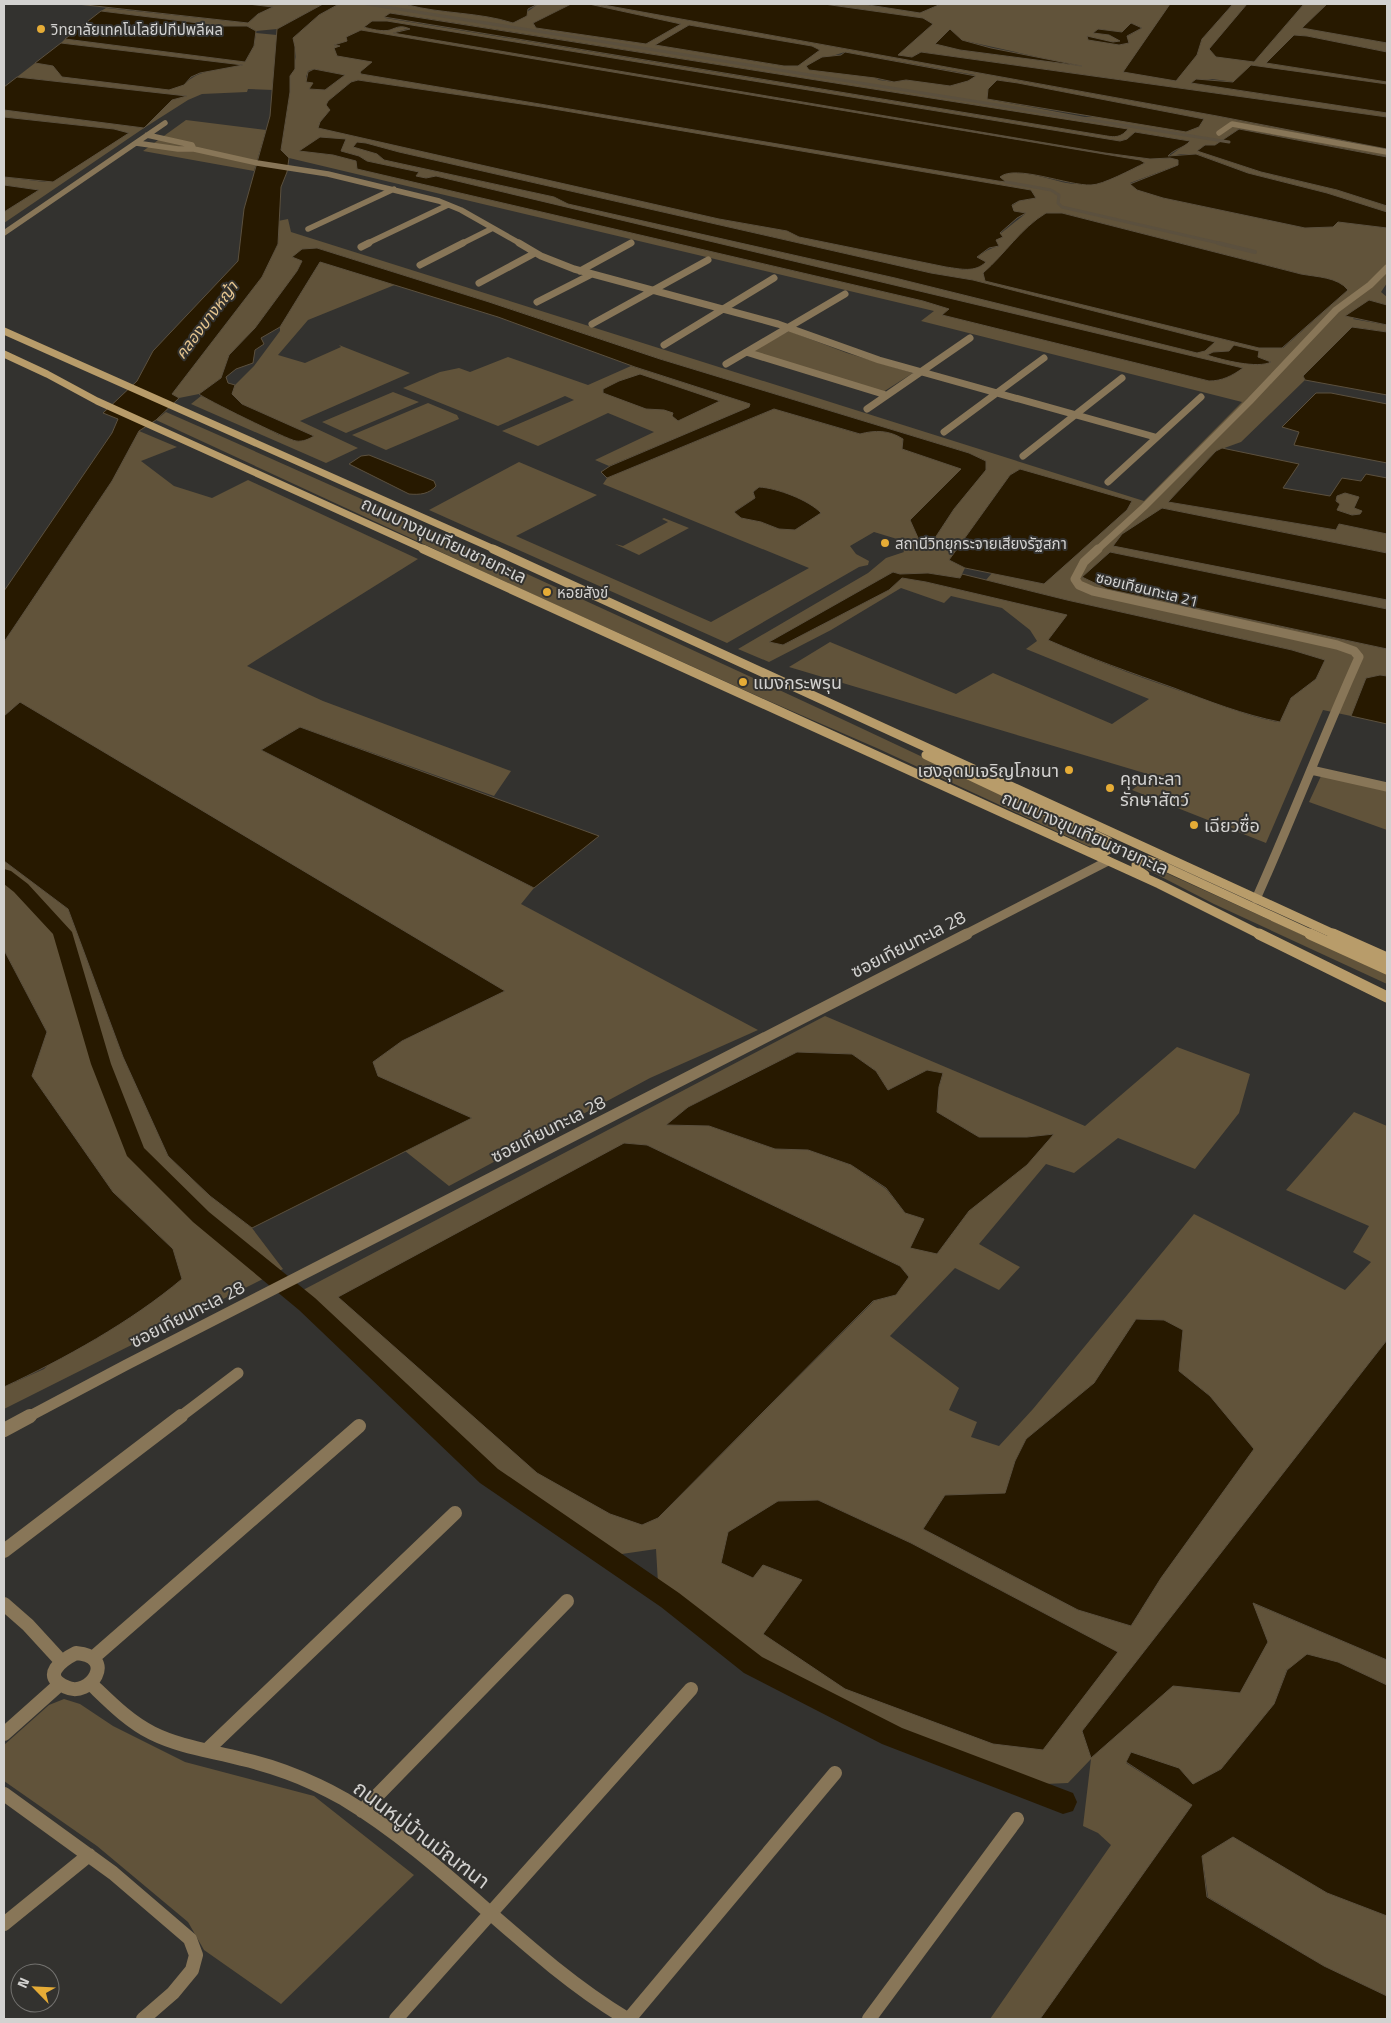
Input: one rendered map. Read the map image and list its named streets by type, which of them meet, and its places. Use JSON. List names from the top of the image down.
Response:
{
  "streets": {
    "main road": ["ถนนบางขุนเทียนชายทะเล"],
    "street": ["ซอยเทียนทะเล 21", "ซอยเทียนทะเล 28", "ถนนหมู่บ้านมัณฑนา"]
  },
  "crossings": [
    ["ถนนบางขุนเทียนชายทะเล", "ซอยเทียนทะเล 21"],
    ["ถนนบางขุนเทียนชายทะเล", "ซอยเทียนทะเล 28"]
  ],
  "water": ["คลองบางหญ้า"],
  "places": [
    "วิทยาลัยเทคโนโลยีปทีปพลีผล",
    "สถานีวิทยุกระจายเสียงรัฐสภา",
    "หอยสังข์",
    "แมงกระพรุน",
    "เฮงอุดมเจริญโภชนา",
    "คุณกะลา รักษาสัตว์",
    "เฉียวซื่อ"
  ],
  "north": "top left"
}
